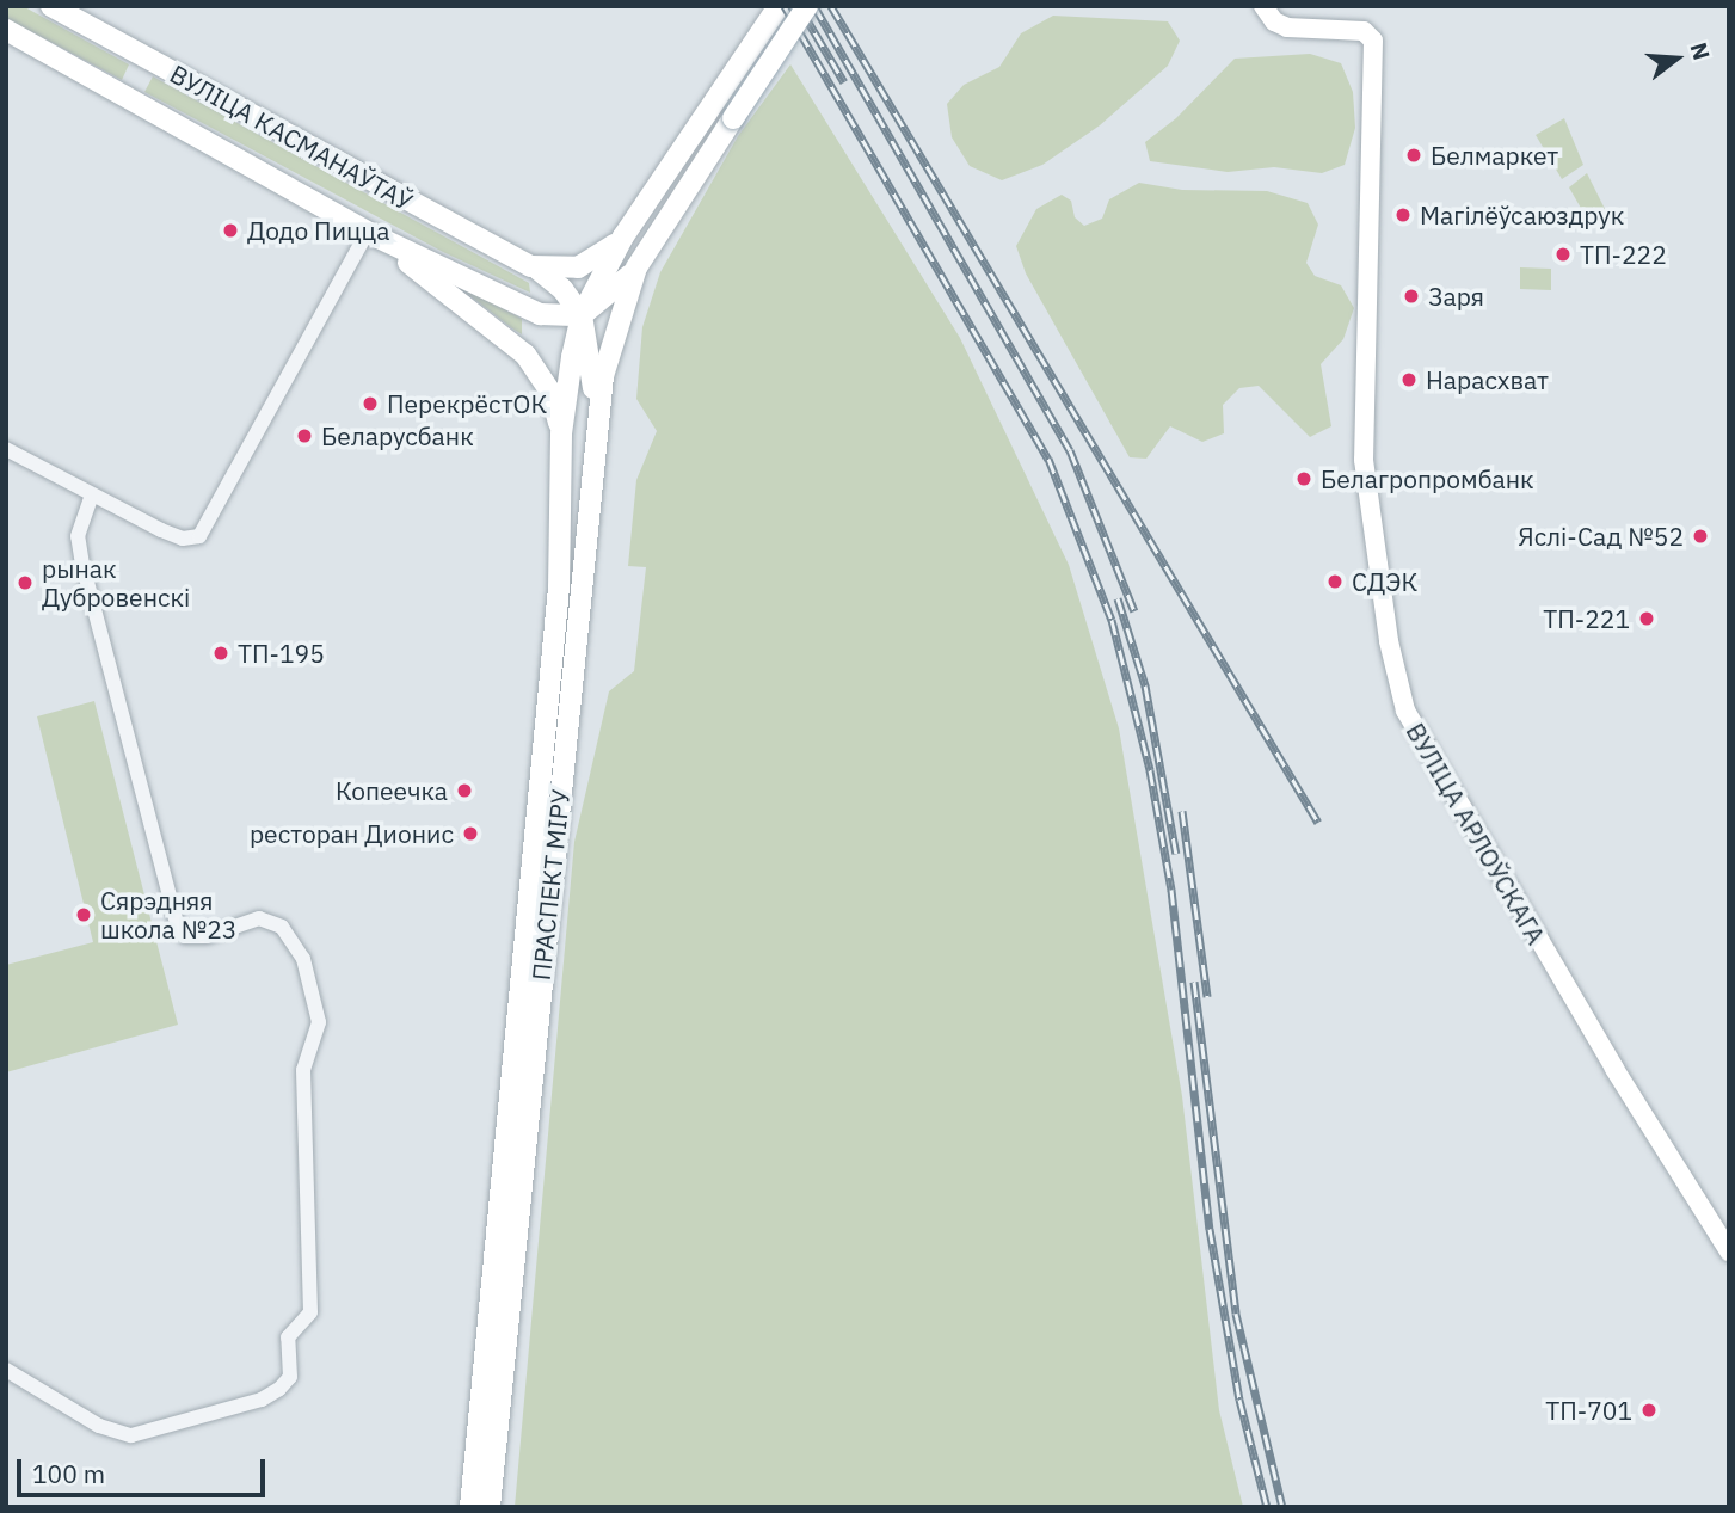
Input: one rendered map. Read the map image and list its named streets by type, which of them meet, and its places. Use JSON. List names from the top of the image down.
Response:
{
  "streets": {
    "main road": ["ВУЛІЦА КАСМАНАЎТАЎ", "ПРАСПЕКТ МІРУ"],
    "street": ["ВУЛІЦА АРЛОЎСКАГА"]
  },
  "crossings": [
    ["ВУЛІЦА КАСМАНАЎТАЎ", "ПРАСПЕКТ МІРУ"]
  ],
  "places": [
    "Белмаркет",
    "Магілёўсаюздрук",
    "Додо Пицца",
    "ТП-222",
    "Заря",
    "Нарасхват",
    "ПерекрёстОК",
    "Беларусбанк",
    "Белагропромбанк",
    "Яслі-Сад №52",
    "СДЭК",
    "рынак Дубровенскі",
    "ТП-221",
    "ТП-195",
    "Копеечка",
    "ресторан Дионис",
    "Сярэдняя школа №23",
    "ТП-701"
  ],
  "scale_bar": "100 m",
  "north": "right"
}
